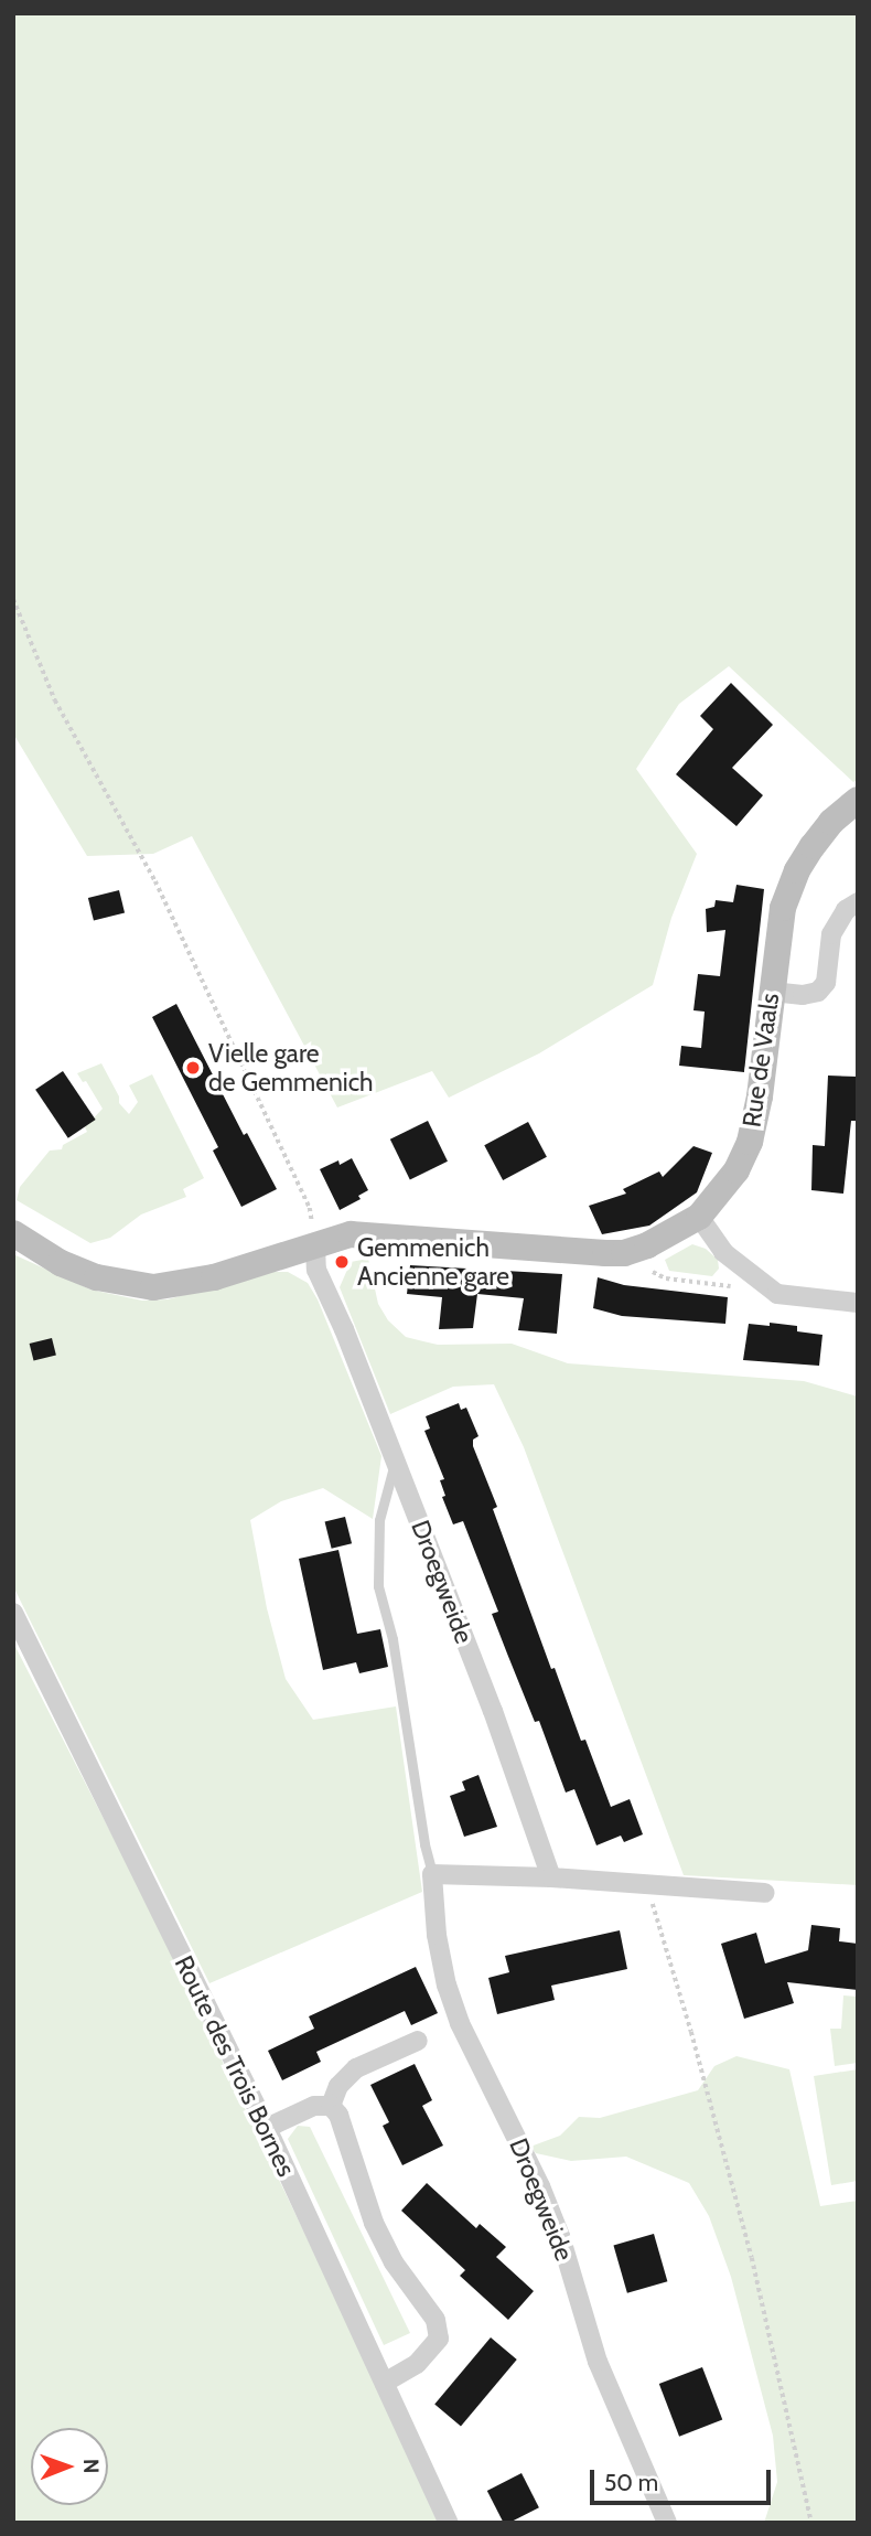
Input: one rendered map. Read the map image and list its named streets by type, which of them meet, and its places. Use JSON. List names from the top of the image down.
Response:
{
  "streets": {
    "main road": ["Rue de Vaals"],
    "street": ["Droegweide", "Route des Trois Bornes"]
  },
  "crossings": [
    ["Rue de Vaals", "Droegweide"]
  ],
  "places": ["Vielle gare de Gemmenich", "Gemmenich Ancienne gare"],
  "scale_bar": "50 m",
  "north": "right"
}
